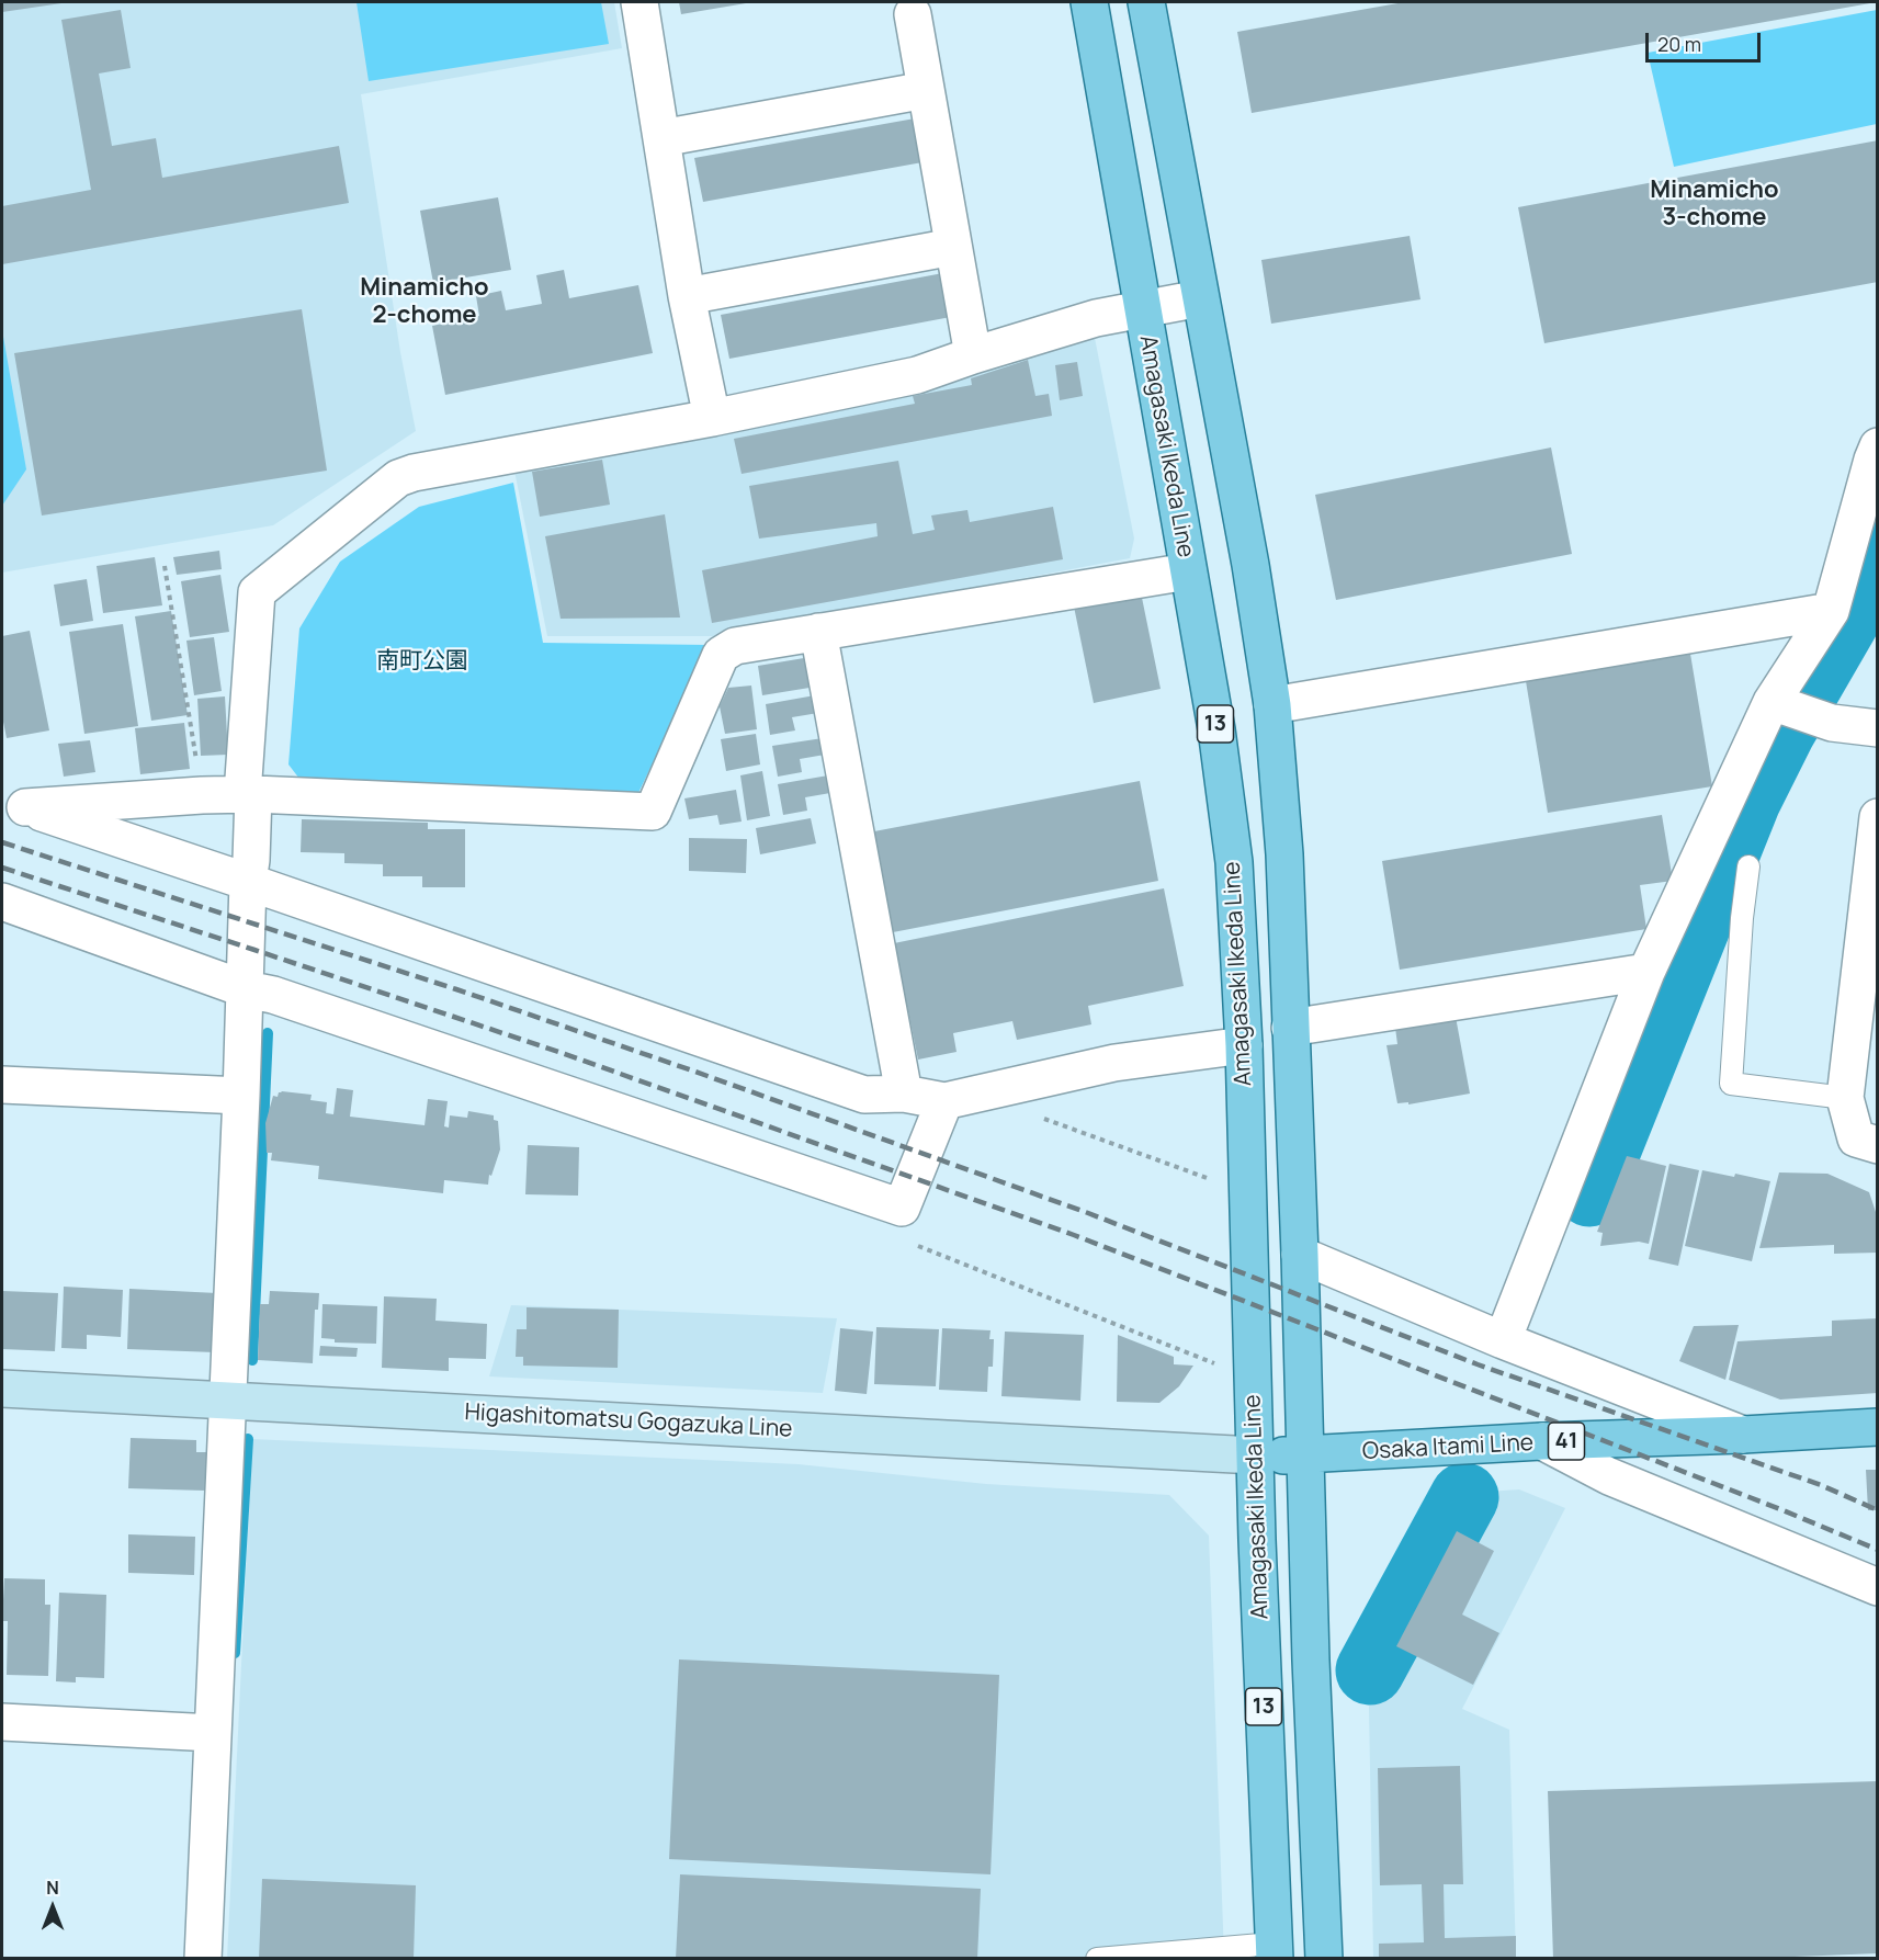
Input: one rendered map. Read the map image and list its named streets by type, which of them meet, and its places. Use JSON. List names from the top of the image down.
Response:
{
  "streets": {
    "main road": [
      "Amagasaki Ikeda Line",
      "13",
      "Higashitomatsu Gogazuka Line",
      "41",
      "Osaka Itami Line"
    ]
  },
  "crossings": [
    ["Amagasaki Ikeda Line", "Higashitomatsu Gogazuka Line"],
    ["Amagasaki Ikeda Line", "Osaka Itami Line"],
    ["13", "Osaka Itami Line"],
    ["Higashitomatsu Gogazuka Line", "Osaka Itami Line"]
  ],
  "districts": ["Minamicho 3-chome", "Minamicho 2-chome"],
  "parks": ["南町公園"],
  "scale_bar": "20 m",
  "north": "top"
}
